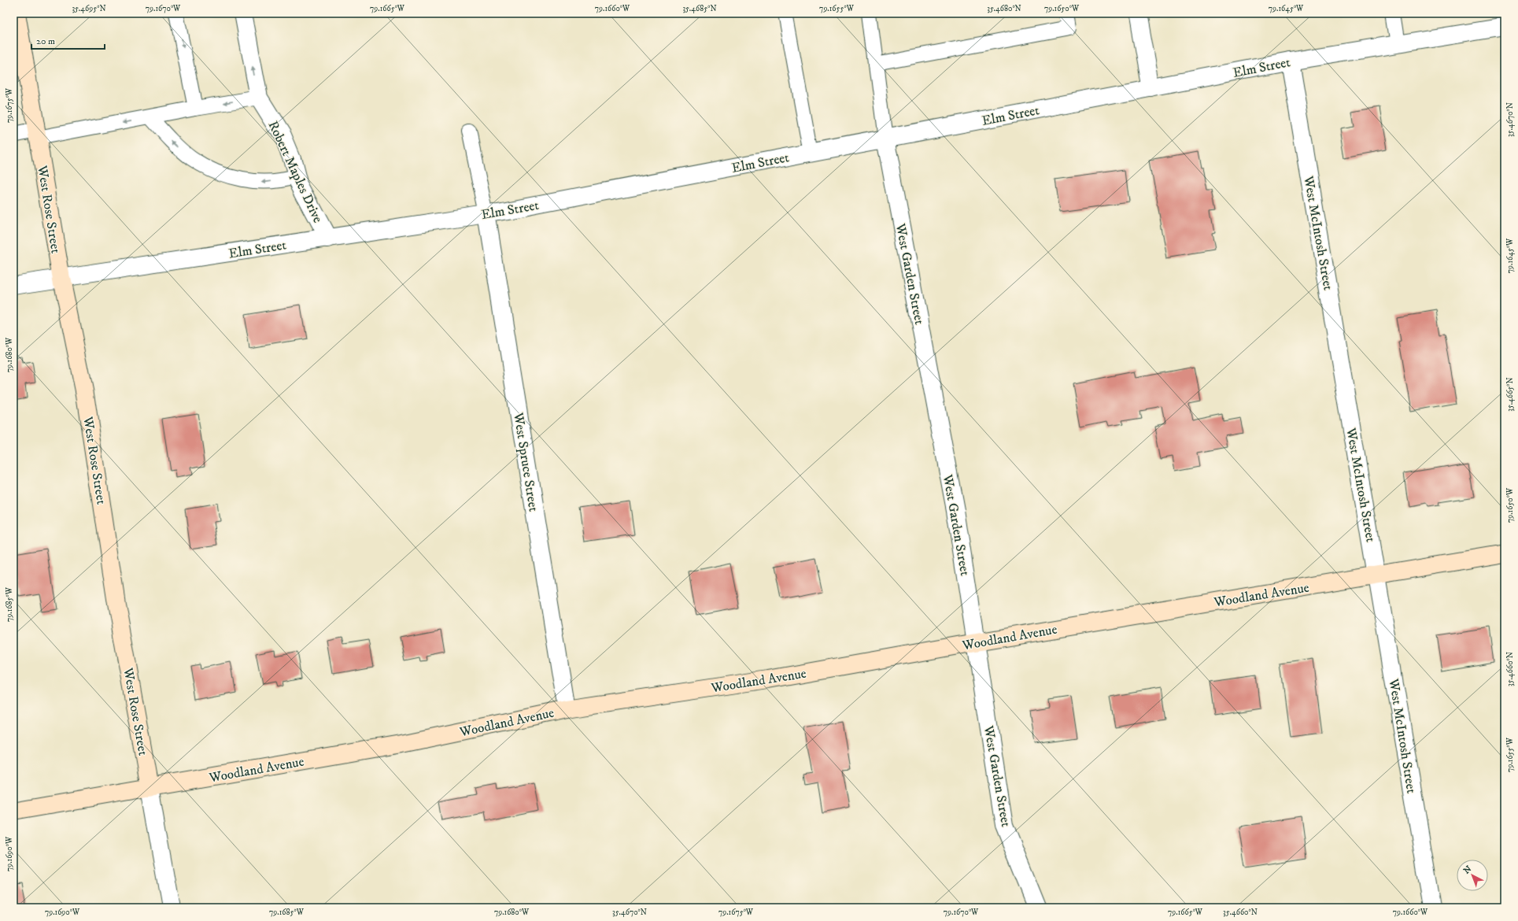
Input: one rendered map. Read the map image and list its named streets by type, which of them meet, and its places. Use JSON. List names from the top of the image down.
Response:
{
  "streets": {
    "street": [
      "Elm Street",
      "Robert Maples Drive",
      "West Rose Street",
      "West McIntosh Street",
      "West Garden Street",
      "West Spruce Street",
      "Woodland Avenue"
    ]
  },
  "crossings": [
    ["Elm Street", "Robert Maples Drive"],
    ["Elm Street", "West Rose Street"],
    ["Elm Street", "West McIntosh Street"],
    ["Elm Street", "West Garden Street"],
    ["Elm Street", "West Spruce Street"],
    ["West Rose Street", "Woodland Avenue"],
    ["West McIntosh Street", "Woodland Avenue"],
    ["West Garden Street", "Woodland Avenue"],
    ["West Spruce Street", "Woodland Avenue"]
  ],
  "one_way": ["Robert Maples Drive"],
  "scale_bar": "20 m",
  "north": "top left",
  "coordinates": [
    "35.4695°N",
    "79.1670°W",
    "79.1665°W",
    "79.1660°W",
    "35.4685°N",
    "79.1655°W",
    "35.4680°N",
    "79.1650°W",
    "79.1645°W",
    "79.1675°W",
    "35.4670°N",
    "79.1680°W",
    "35.4665°N",
    "79.1685°W",
    "35.4660°N",
    "79.1690°W"
  ]
}
